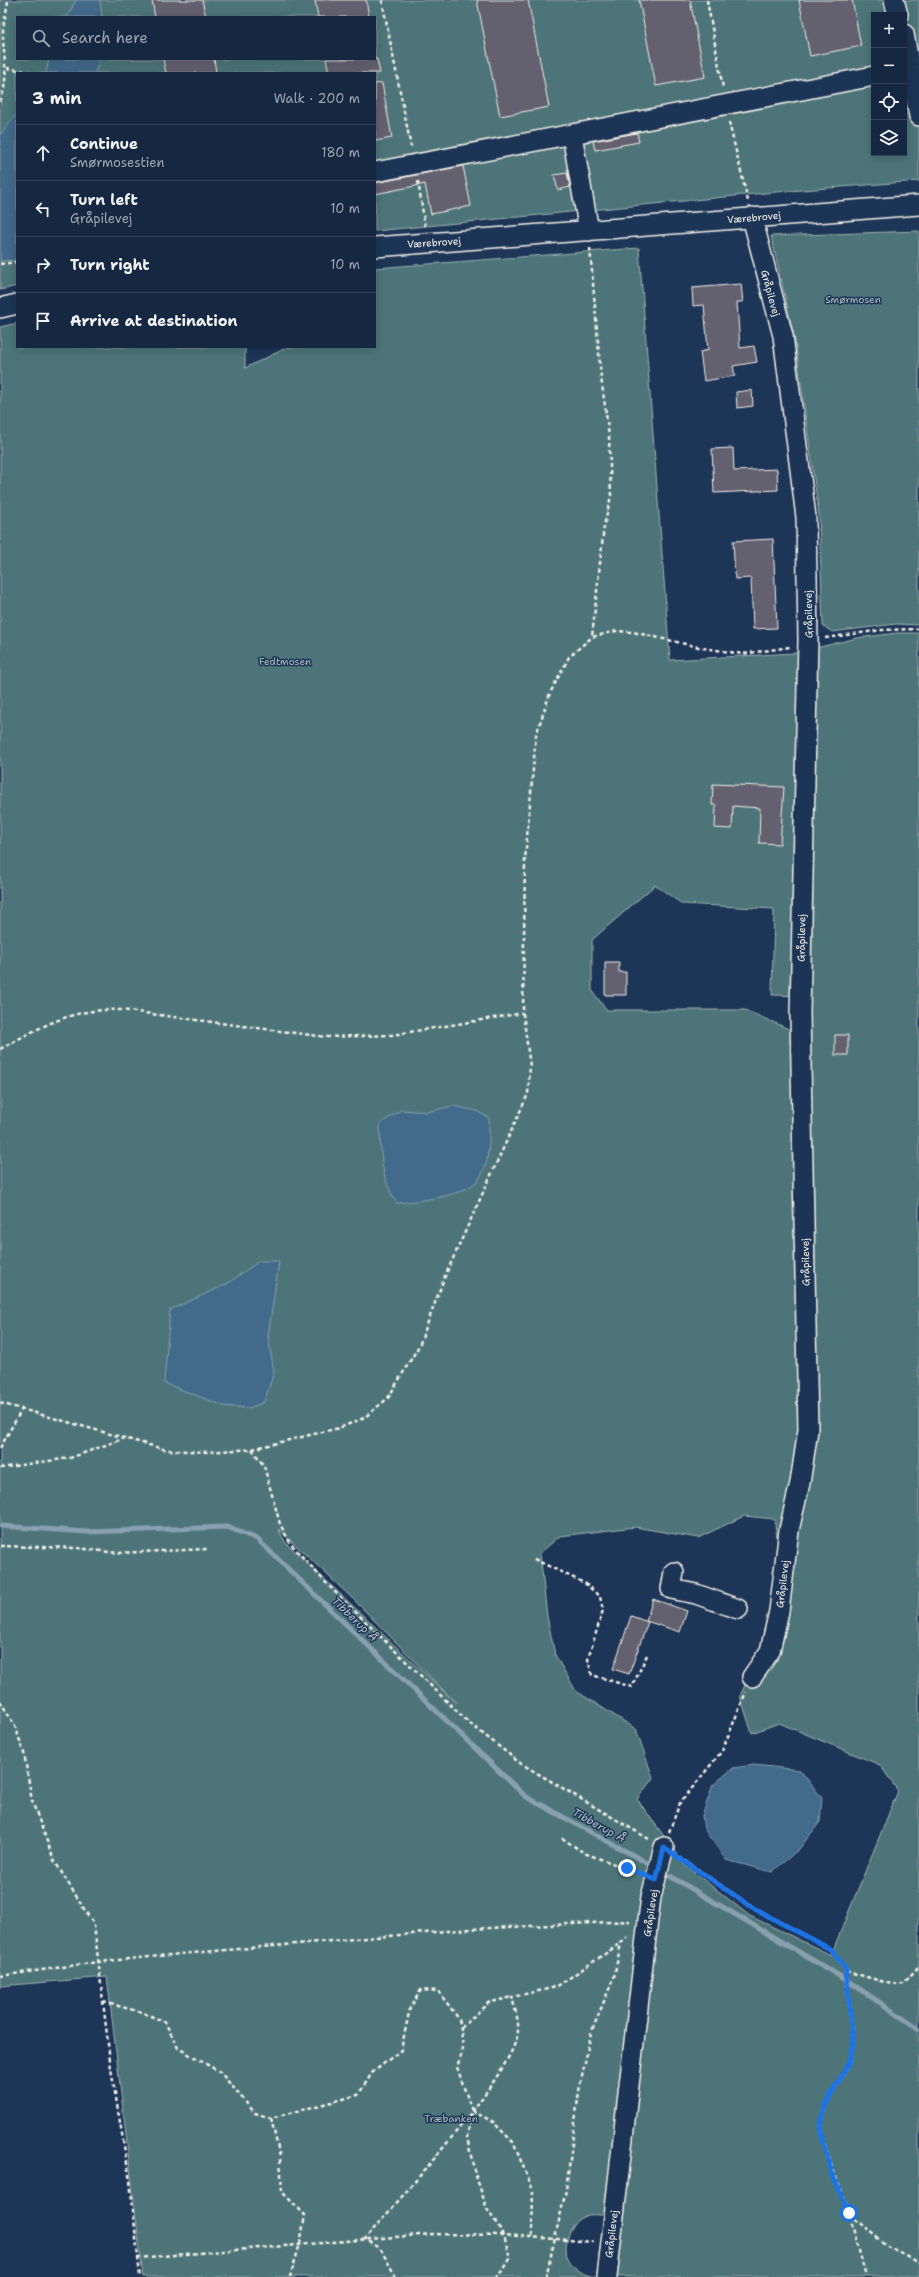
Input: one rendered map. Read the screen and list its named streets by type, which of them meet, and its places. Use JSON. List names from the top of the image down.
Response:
{
  "streets": {
    "street": ["Værebrovej", "Gråpilevej"]
  },
  "crossings": [
    ["Værebrovej", "Gråpilevej"]
  ],
  "water": ["Tibberup Å"],
  "parks": ["Smørmosen", "Fedtmosen", "Træbanken"],
  "page": {
    "map_buttons": ["+", "−"],
    "search": "Search here",
    "heading": ["3 min", "Walk · 200 m"],
    "list": [
      ["Continue", "Smørmosestien", "180 m"],
      ["Turn left", "Gråpilevej", "10 m"],
      ["Turn right", "10 m"],
      "Arrive at destination"
    ]
  }
}
